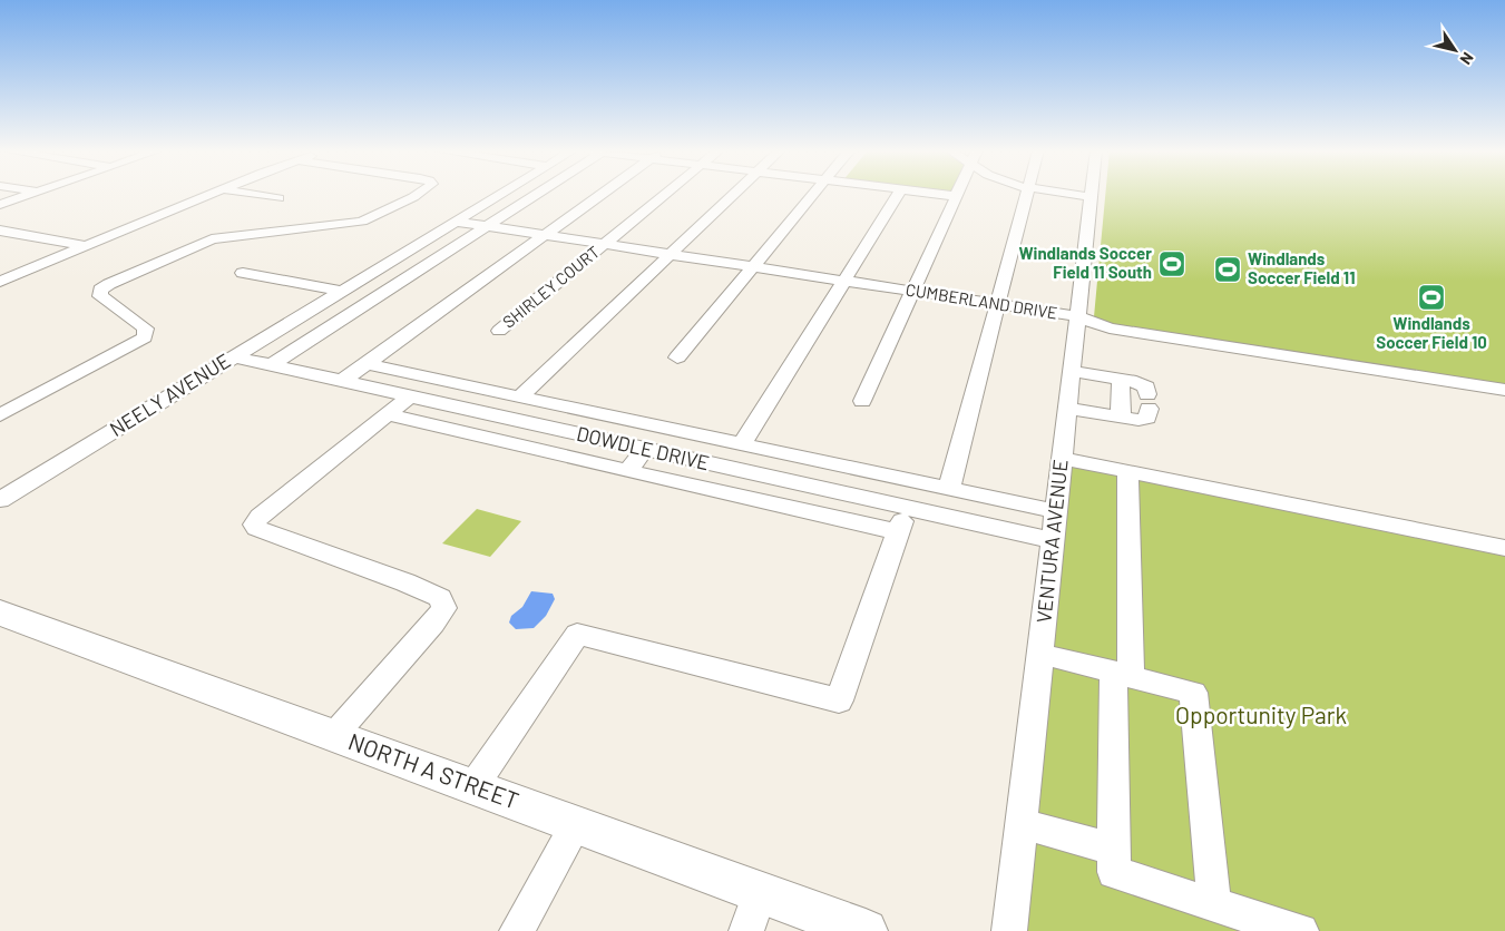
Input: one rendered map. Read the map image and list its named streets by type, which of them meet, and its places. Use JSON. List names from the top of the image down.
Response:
{
  "streets": {
    "main road": ["NORTH A STREET"],
    "street": [
      "SHIRLEY COURT",
      "CUMBERLAND DRIVE",
      "NEELY AVENUE",
      "DOWDLE DRIVE",
      "VENTURA AVENUE"
    ]
  },
  "crossings": [
    ["SHIRLEY COURT", "CUMBERLAND DRIVE"],
    ["CUMBERLAND DRIVE", "NEELY AVENUE"],
    ["CUMBERLAND DRIVE", "VENTURA AVENUE"],
    ["NEELY AVENUE", "DOWDLE DRIVE"],
    ["DOWDLE DRIVE", "VENTURA AVENUE"]
  ],
  "parks": ["Opportunity Park"],
  "places": {
    "sports": ["Windlands Soccer Field 11 South", "Windlands Soccer Field 11", "Windlands Soccer Field 10"]
  },
  "north": "bottom right"
}
